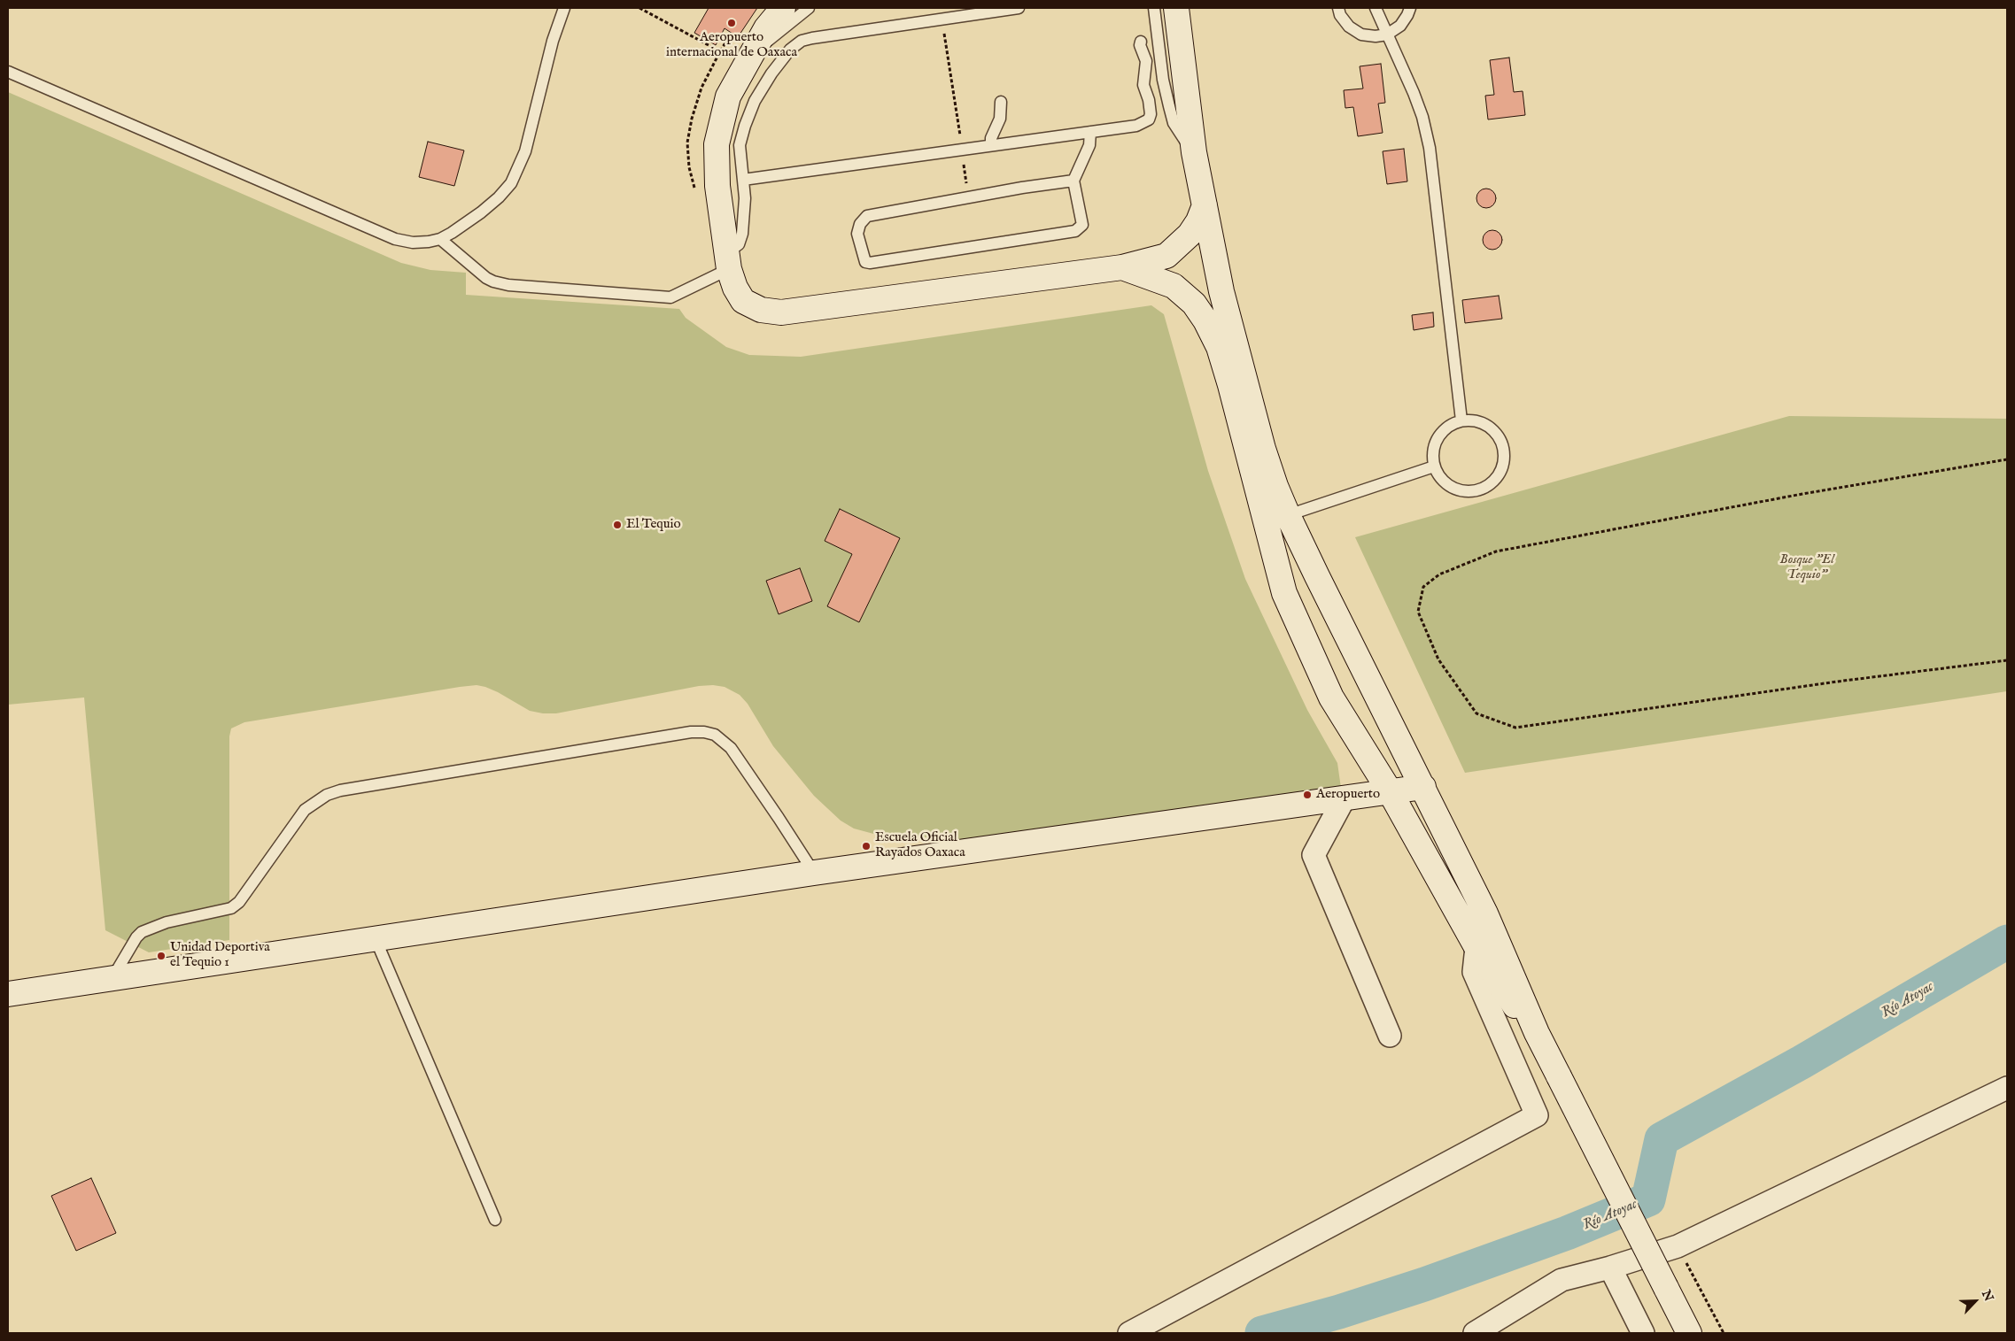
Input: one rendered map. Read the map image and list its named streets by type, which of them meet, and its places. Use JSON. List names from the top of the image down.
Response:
{
  "water": ["Río Atoyac"],
  "parks": ["Bosque \"El Tequio\""],
  "places": [
    "Aeropuerto internacional de Oaxaca",
    "El Tequio",
    "Aeropuerto",
    "Escuela Oficial Rayados Oaxaca",
    "Unidad Deportiva el Tequio 1"
  ],
  "north": "top right"
}
